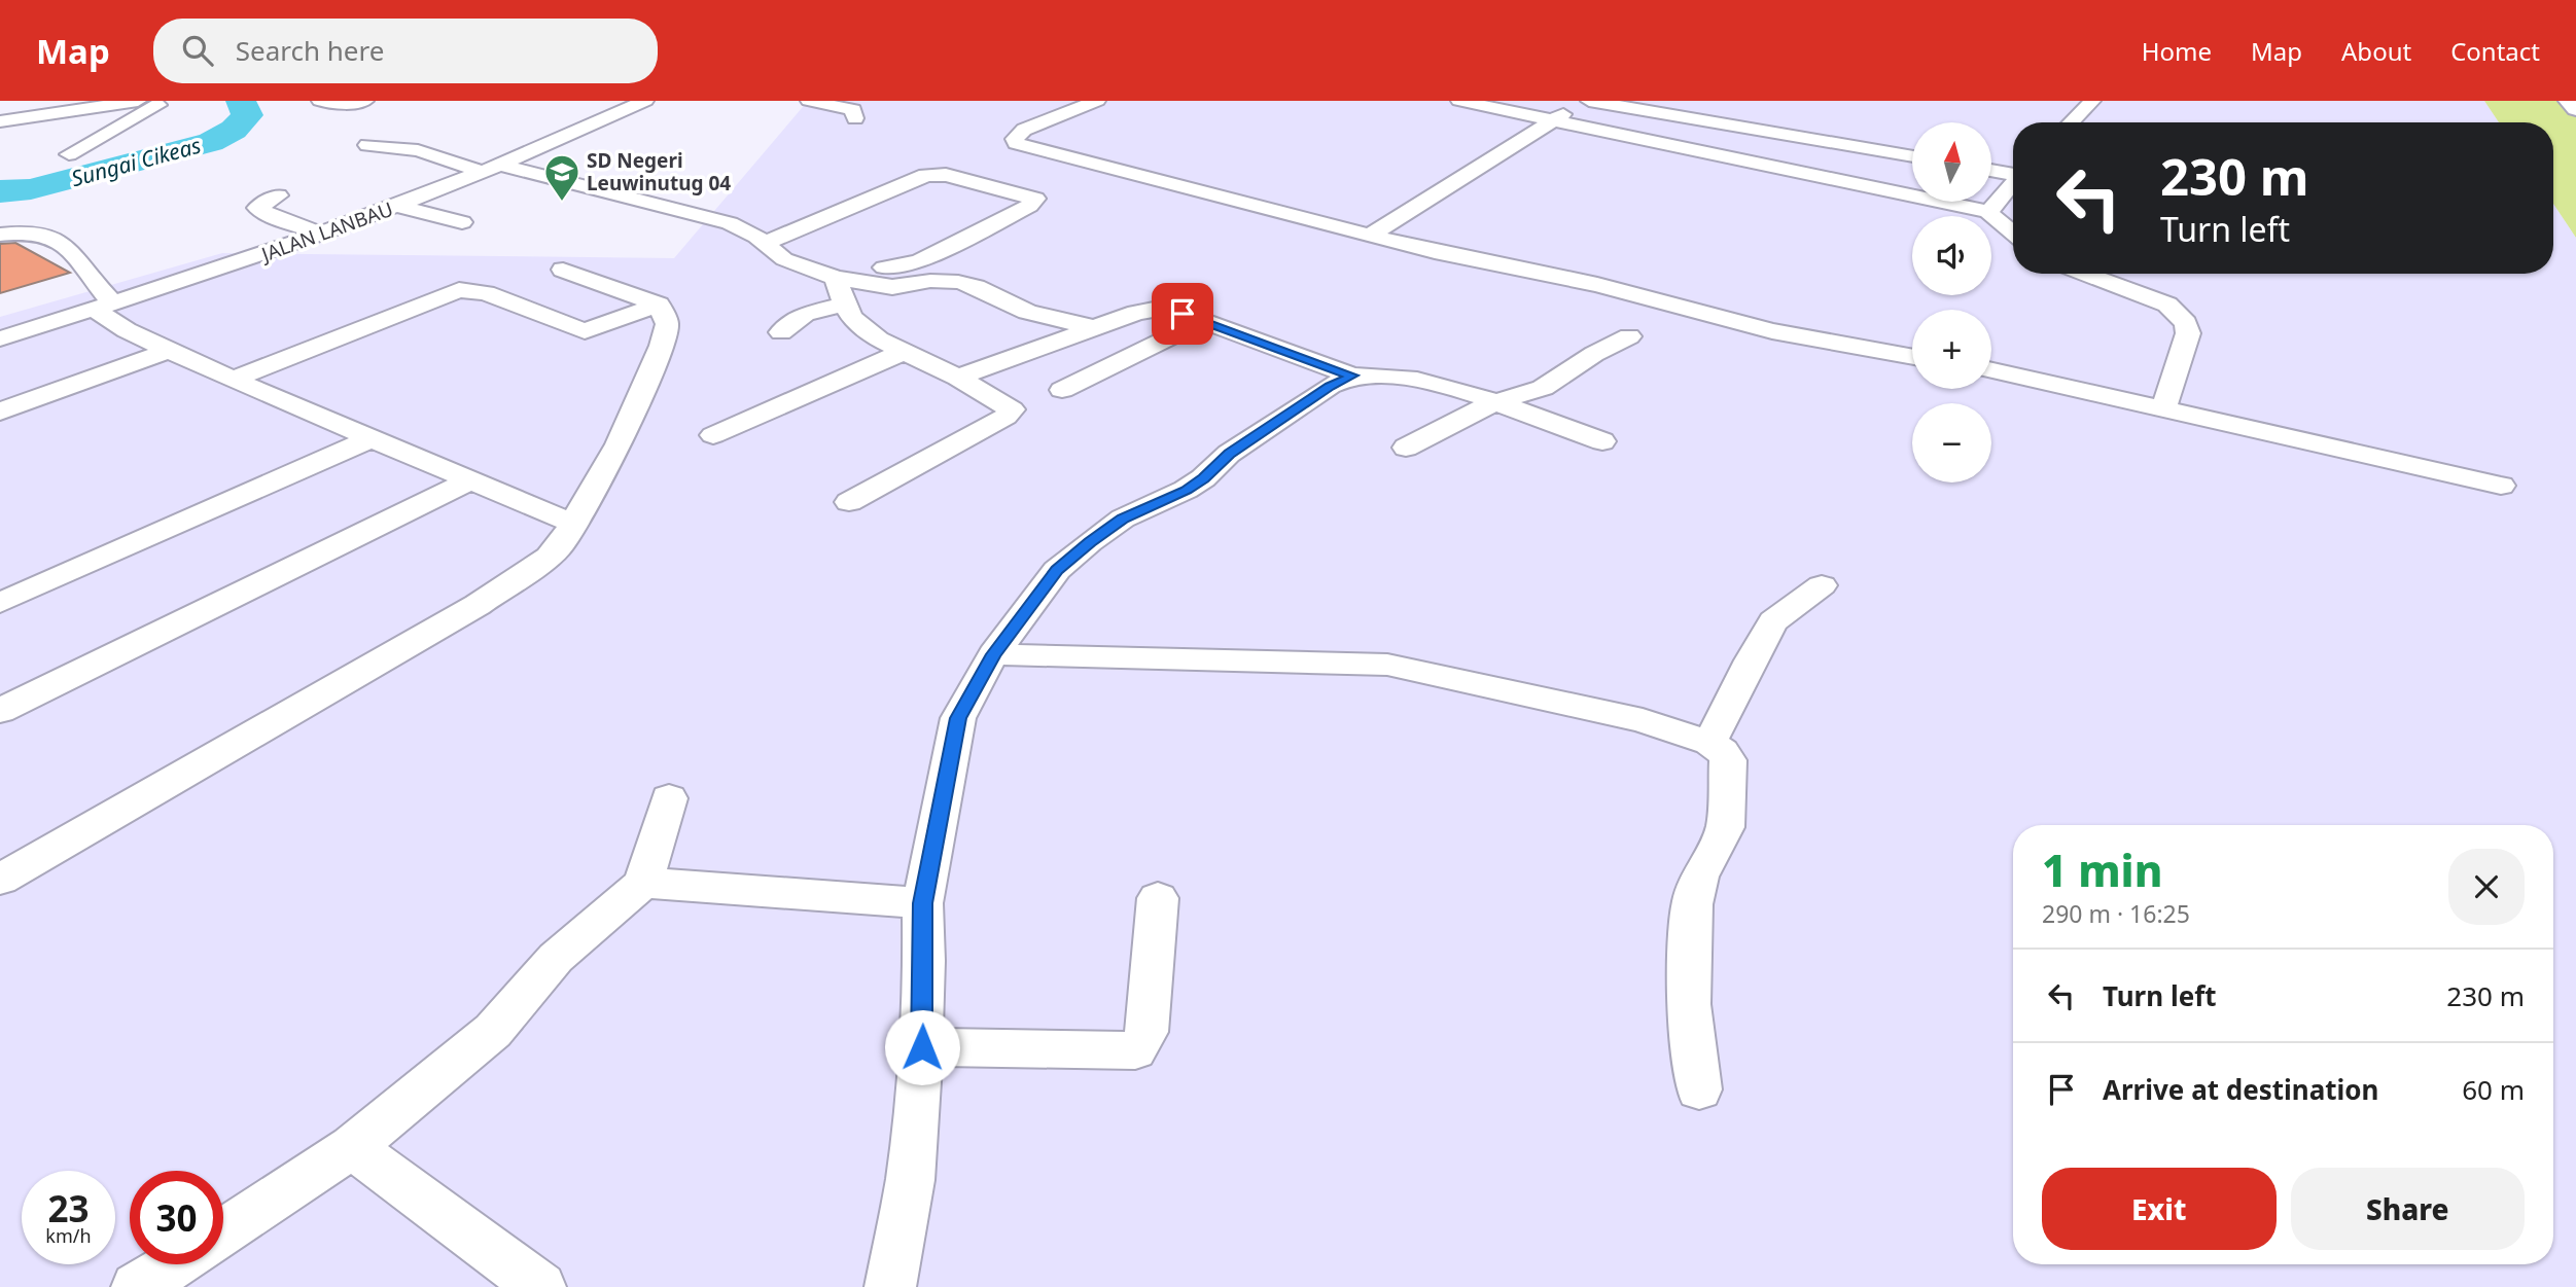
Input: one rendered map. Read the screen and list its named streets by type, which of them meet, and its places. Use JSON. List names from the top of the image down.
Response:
{
  "streets": {
    "street": ["JALAN LANBAU"]
  },
  "water": ["Sungai Cikeas"],
  "places": {
    "school or university": ["SD Negeri Leuwinutug 04"]
  },
  "north": "top",
  "page": {
    "header": "Map",
    "search": "Search here",
    "nav": [
      "Home",
      "Map",
      "About",
      "Contact"
    ],
    "map_buttons": ["+", "−"],
    "turn": ["230 m", "Turn left"],
    "heading": ["1 min", "290 m · 16:25"],
    "list": [
      {
        "name": "Turn left",
        "value": "230 m"
      },
      {
        "name": "Arrive at destination",
        "value": "60 m"
      }
    ],
    "buttons": ["Exit", "Share"],
    "speed": "23 km/h",
    "limit": "30"
  }
}
